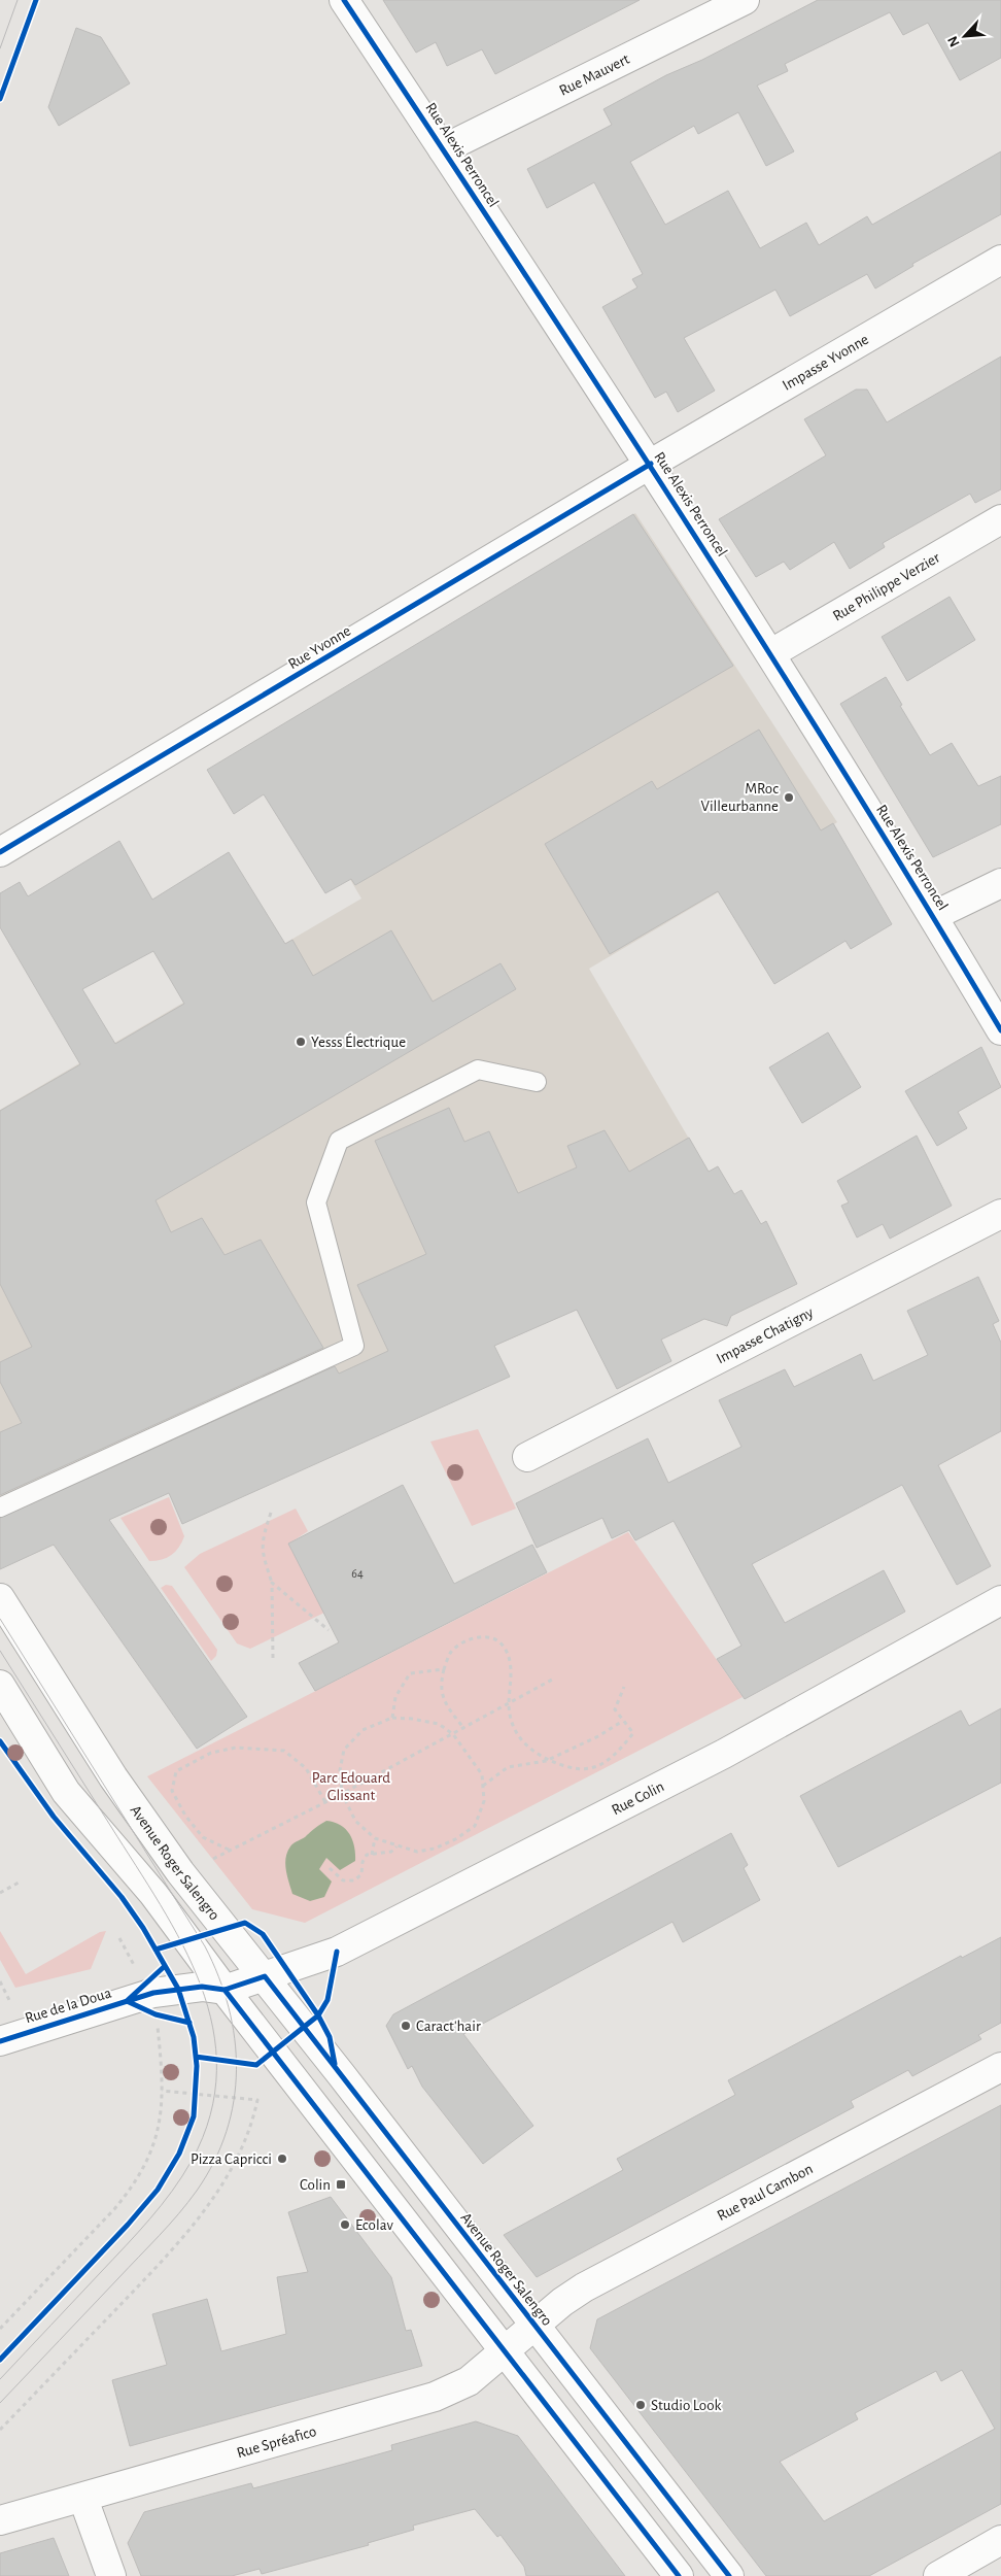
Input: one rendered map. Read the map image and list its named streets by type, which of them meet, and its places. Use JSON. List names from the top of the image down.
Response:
{
  "streets": {
    "street": [
      "Rue Mauvert",
      "Rue Alexis Perroncel",
      "Impasse Yvonne",
      "Rue Philippe Verzier",
      "Rue Yvonne",
      "Impasse Chatigny",
      "Rue Colin",
      "Avenue Roger Salengro",
      "Rue de la Doua",
      "Rue Paul Cambon",
      "Rue Spréafico"
    ]
  },
  "crossings": [
    ["Rue Mauvert", "Rue Alexis Perroncel"],
    ["Rue Alexis Perroncel", "Impasse Yvonne"],
    ["Rue Alexis Perroncel", "Rue Philippe Verzier"],
    ["Rue Alexis Perroncel", "Rue Yvonne"],
    ["Impasse Yvonne", "Rue Yvonne"],
    ["Rue Colin", "Avenue Roger Salengro"],
    ["Rue Colin", "Rue de la Doua"],
    ["Avenue Roger Salengro", "Rue de la Doua"],
    ["Avenue Roger Salengro", "Rue Paul Cambon"],
    ["Avenue Roger Salengro", "Rue Spréafico"],
    ["Rue Paul Cambon", "Rue Spréafico"]
  ],
  "parks": ["Parc Edouard Glissant"],
  "places": {
    "other": [
      "MRoc Villeurbanne",
      "Yesss Électrique",
      "Caract'hair",
      "Pizza Capricci",
      "Ecolav",
      "Studio Look"
    ],
    "transit": ["Colin"]
  },
  "house_numbers": ["64"],
  "north": "bottom left"
}
